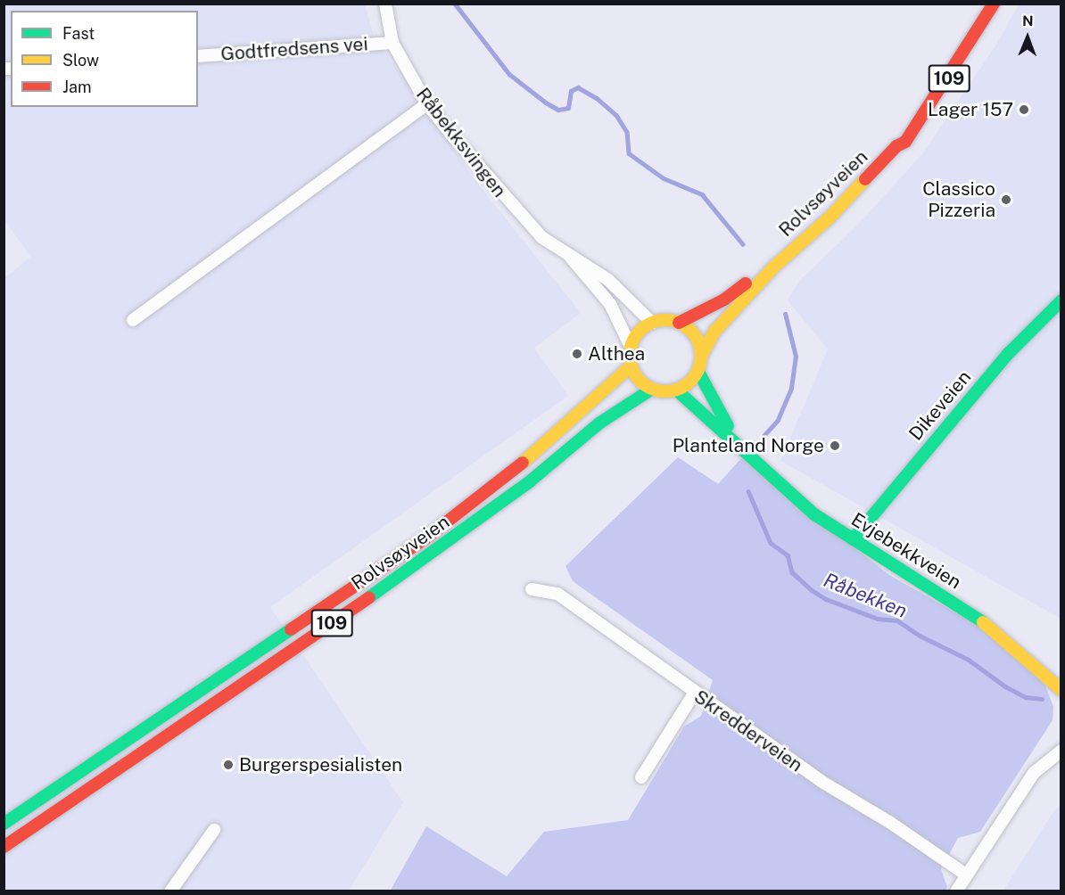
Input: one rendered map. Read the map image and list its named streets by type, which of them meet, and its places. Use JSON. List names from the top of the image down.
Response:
{
  "streets": {
    "main road": [
      "109",
      "Rolvsøyveien",
      "Dikeveien",
      "Evjebekkveien"
    ],
    "street": ["Godtfredsens vei", "Råbekksvingen", "Skredderveien"]
  },
  "crossings": [
    ["Godtfredsens vei", "Råbekksvingen"],
    ["109", "Råbekksvingen"],
    ["109", "Rolvsøyveien"],
    ["109", "Evjebekkveien"],
    ["Råbekksvingen", "Rolvsøyveien"],
    ["Råbekksvingen", "Evjebekkveien"],
    ["Rolvsøyveien", "Evjebekkveien"],
    ["Dikeveien", "Evjebekkveien"]
  ],
  "water": ["Råbekken"],
  "places": [
    "Lager 157",
    "Classico Pizzeria",
    "Althea",
    "Planteland Norge",
    "Burgerspesialisten"
  ],
  "legend": ["Fast", "Slow", "Jam"],
  "north": "top"
}
